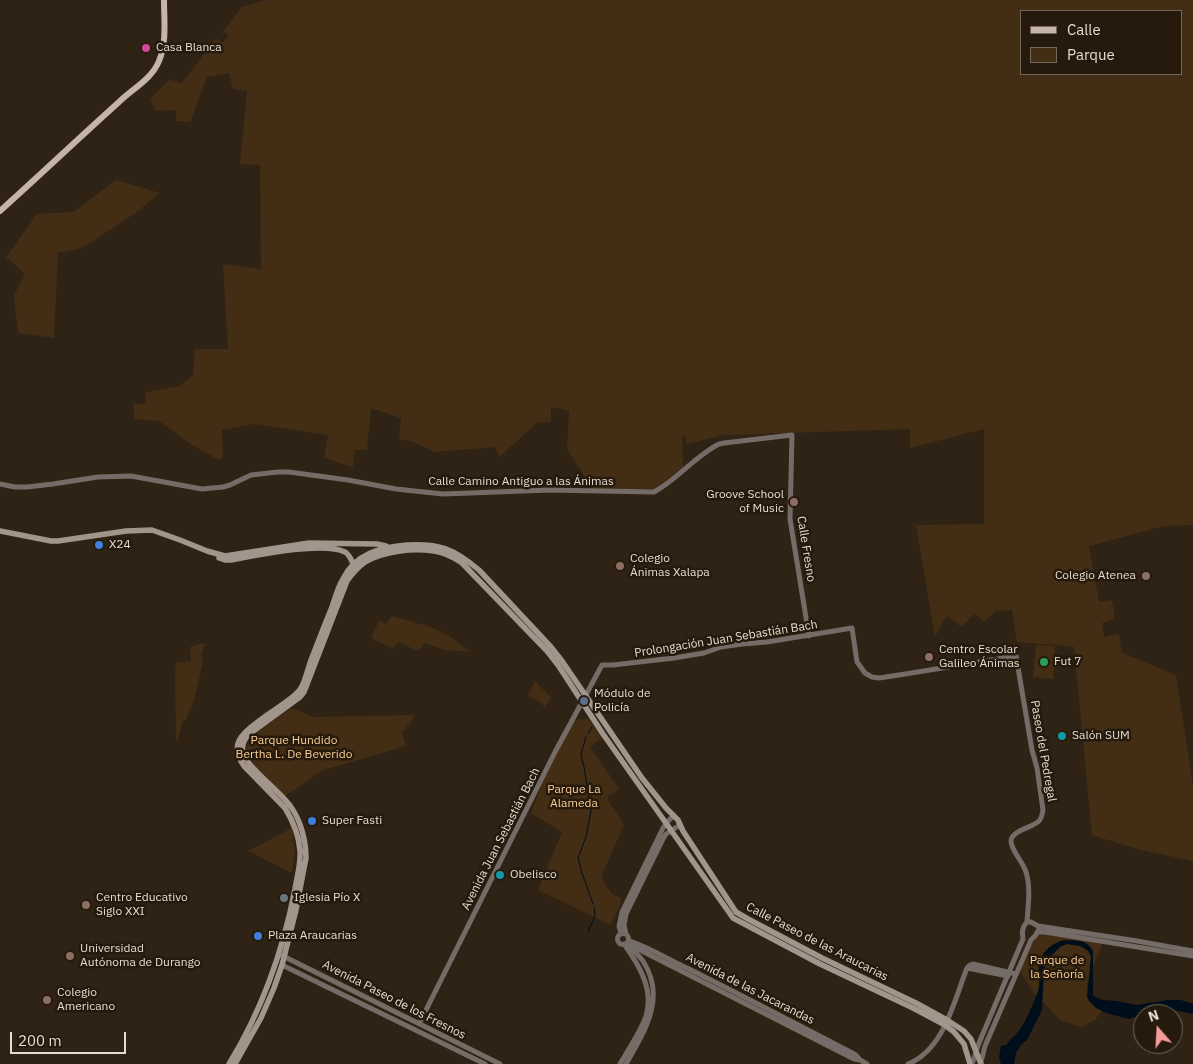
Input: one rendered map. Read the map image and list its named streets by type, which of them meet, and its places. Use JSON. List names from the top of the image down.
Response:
{
  "streets": {
    "main road": ["Calle Paseo de las Araucarias"],
    "street": [
      "Calle Camino Antiguo a las Ánimas",
      "Calle Fresno",
      "Prolongación Juan Sebastián Bach",
      "Paseo del Pedregal",
      "Avenida Juan Sebastián Bach",
      "Avenida de las Jacarandas",
      "Avenida Paseo de los Fresnos"
    ]
  },
  "crossings": [
    ["Calle Camino Antiguo a las Ánimas", "Calle Fresno"],
    ["Calle Fresno", "Prolongación Juan Sebastián Bach"],
    ["Prolongación Juan Sebastián Bach", "Paseo del Pedregal"],
    ["Prolongación Juan Sebastián Bach", "Avenida Juan Sebastián Bach"],
    ["Avenida Juan Sebastián Bach", "Calle Paseo de las Araucarias"],
    ["Avenida Juan Sebastián Bach", "Avenida Paseo de los Fresnos"],
    ["Calle Paseo de las Araucarias", "Avenida Paseo de los Fresnos"]
  ],
  "parks": ["Parque Hundido Bertha L. De Beverido", "Parque La Alameda", "Parque de la Señoría"],
  "places": [
    "Casa Blanca",
    "Groove School of Music",
    "X24",
    "Colegio Ánimas Xalapa",
    "Colegio Atenea",
    "Centro Escolar Galileo Ánimas",
    "Fut 7",
    "Módulo de Policía",
    "Salón SUM",
    "Super Fasti",
    "Obelisco",
    "Iglesia Pío X",
    "Centro Educativo Siglo XXI",
    "Plaza Araucarias",
    "Universidad Autónoma de Durango",
    "Colegio Americano"
  ],
  "legend": ["Calle", "Parque"],
  "scale_bar": "200 m",
  "north": "top"
}
